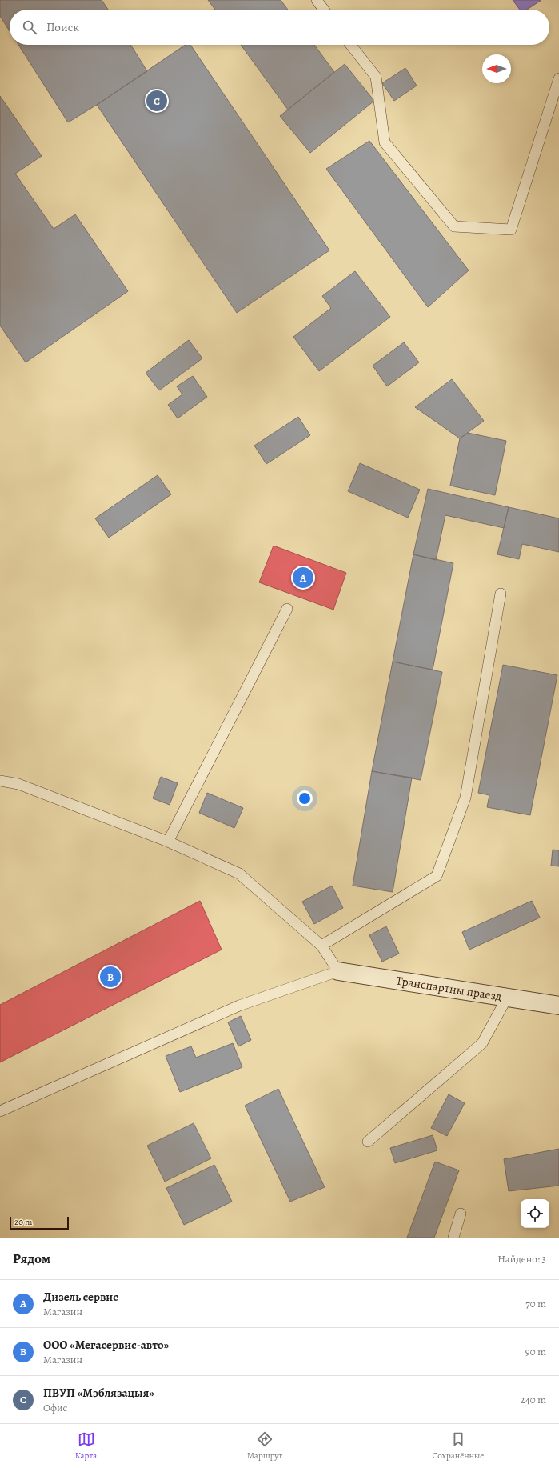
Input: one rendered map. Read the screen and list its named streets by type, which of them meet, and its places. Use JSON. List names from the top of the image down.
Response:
{
  "streets": {
    "street": ["Транспартны праезд"]
  },
  "scale_bar": "20 m",
  "north": "left",
  "page": {
    "search": "Поиск",
    "pins": ["C", "A", "B"],
    "scale": "20 m",
    "heading": ["Рядом", "Найдено: 3"],
    "list": [
      {
        "mark": "A",
        "name": "Дизель сервис",
        "note": "Магазин",
        "value": "70 m"
      },
      {
        "mark": "B",
        "name": "ООО «Мегасервис-авто»",
        "note": "Магазин",
        "value": "90 m"
      },
      {
        "mark": "C",
        "name": "ПВУП «Мэблязацыя»",
        "note": "Офис",
        "value": "240 m"
      }
    ],
    "nav": ["Карта", "Маршрут", "Сохранённые"]
  }
}
